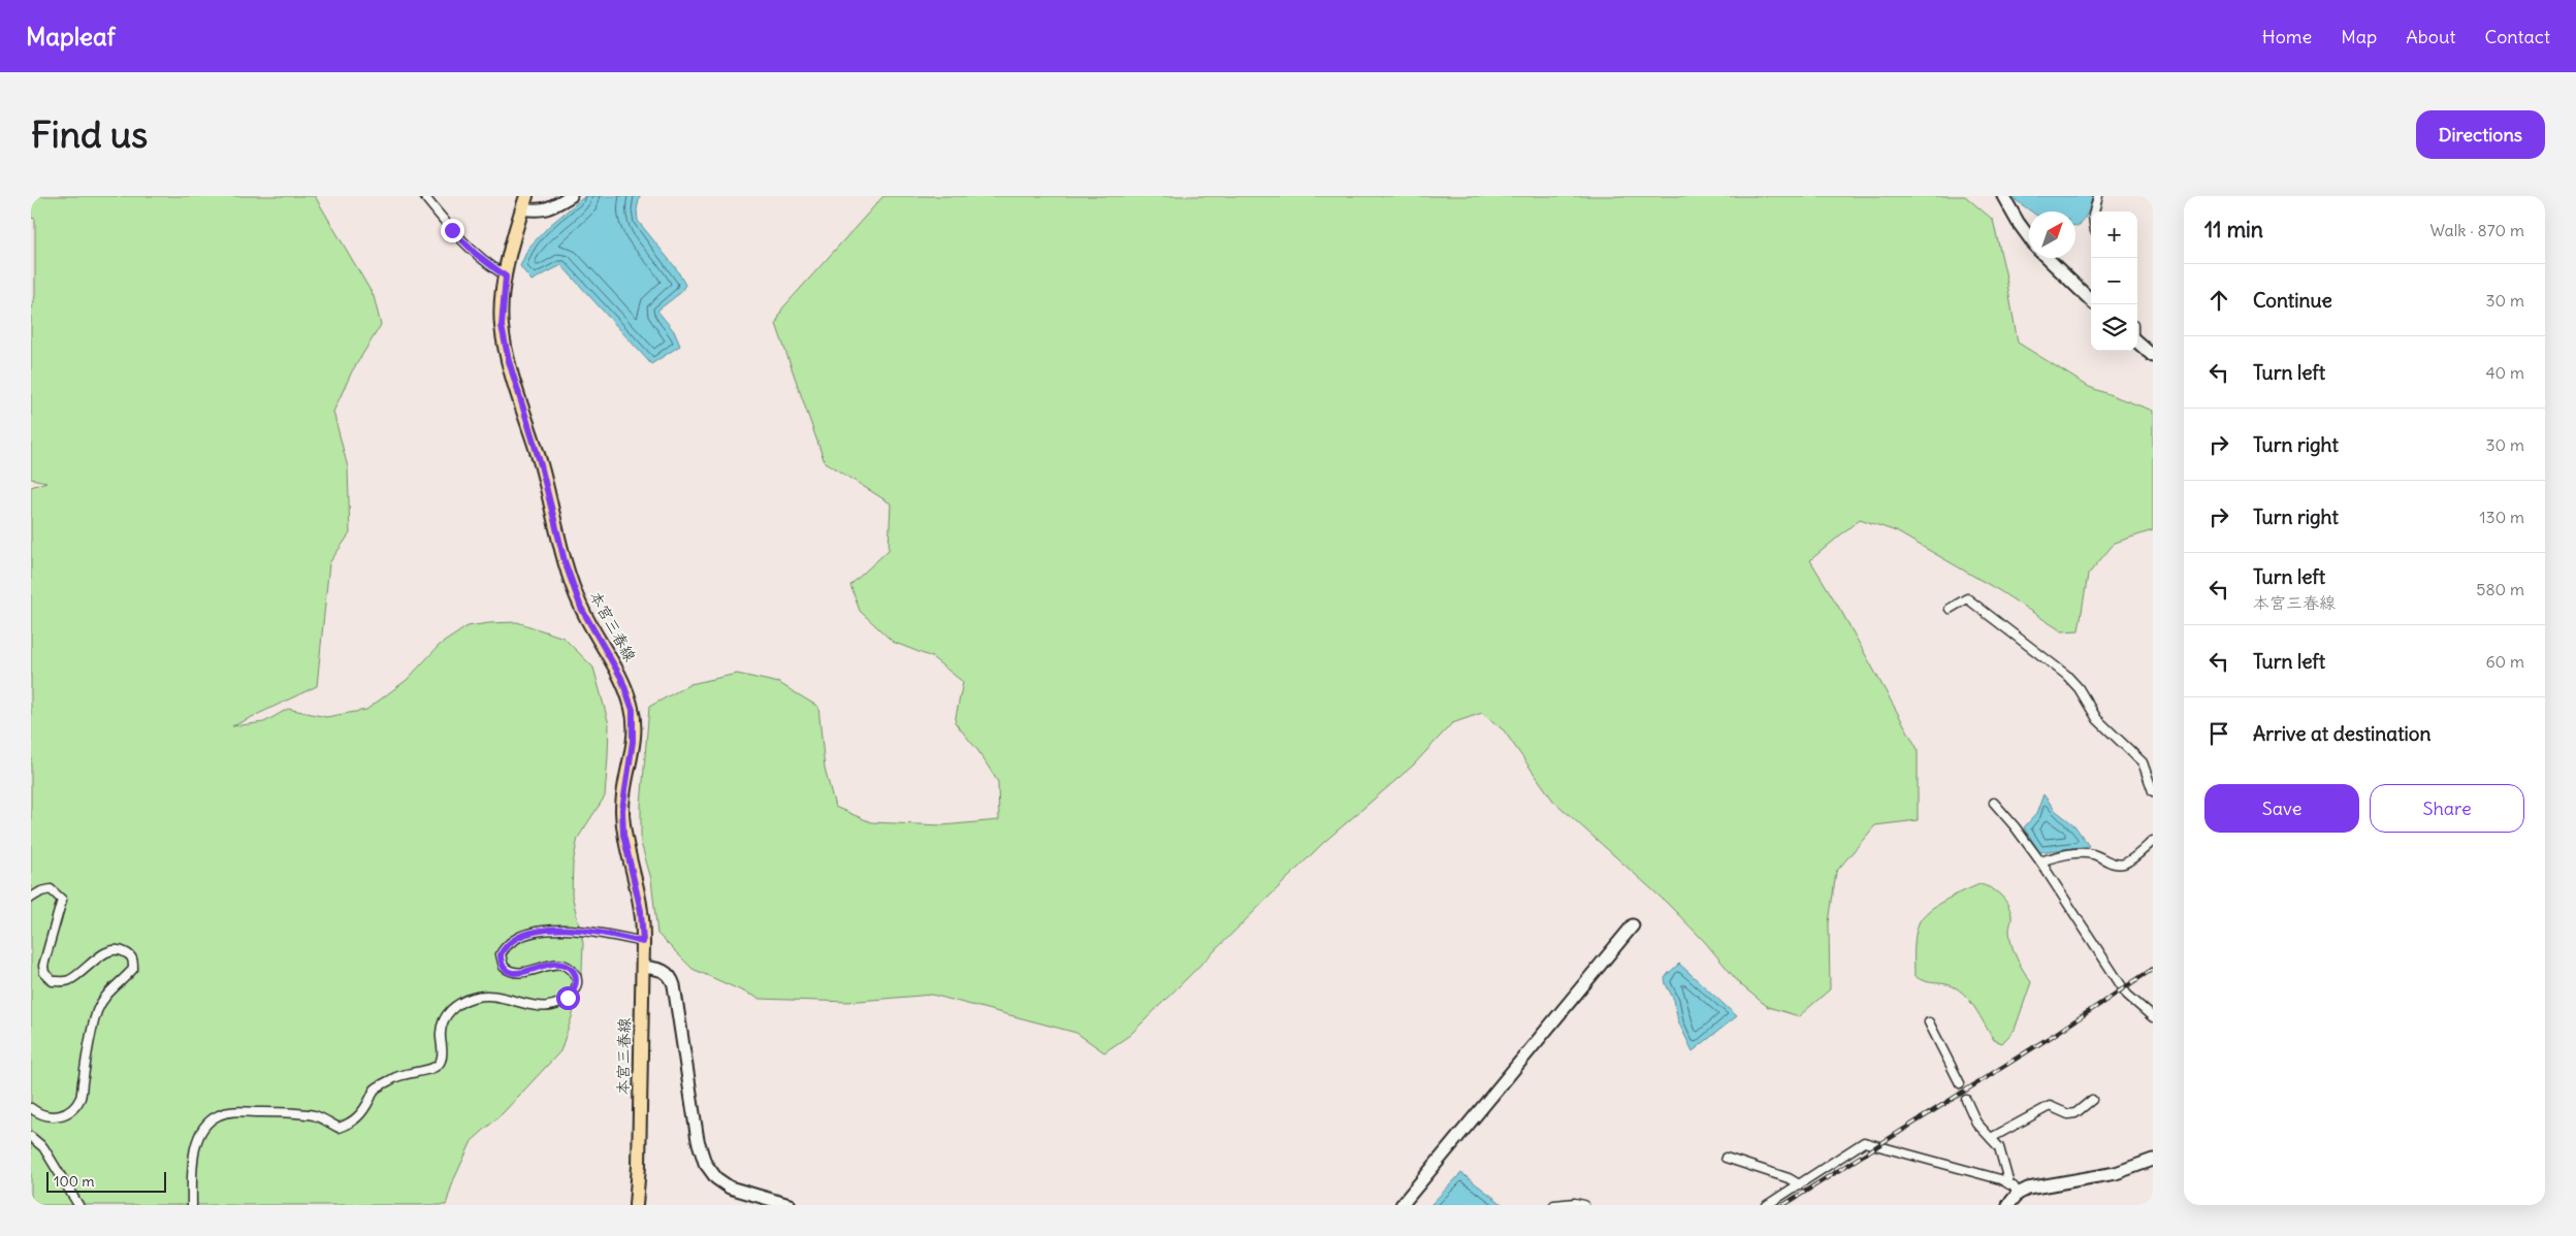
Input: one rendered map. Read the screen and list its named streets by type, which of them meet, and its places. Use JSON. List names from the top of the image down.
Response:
{
  "streets": {
    "main road": ["本宮三春線"]
  },
  "scale_bar": "100 m",
  "north": "top right",
  "page": {
    "header": "Mapleaf",
    "nav": [
      "Home",
      "Map",
      "About",
      "Contact"
    ],
    "buttons": [
      "Directions",
      ["Save", "Share"]
    ],
    "title": "Find us",
    "heading": ["11 min", "Walk · 870 m"],
    "map_buttons": ["+", "−"],
    "list": [
      ["Continue", "30 m"],
      ["Turn left", "40 m"],
      ["Turn right", "30 m"],
      ["Turn right", "130 m"],
      ["Turn left", "本宮三春線", "580 m"],
      ["Turn left", "60 m"],
      "Arrive at destination"
    ],
    "scale": "100 m"
  }
}
